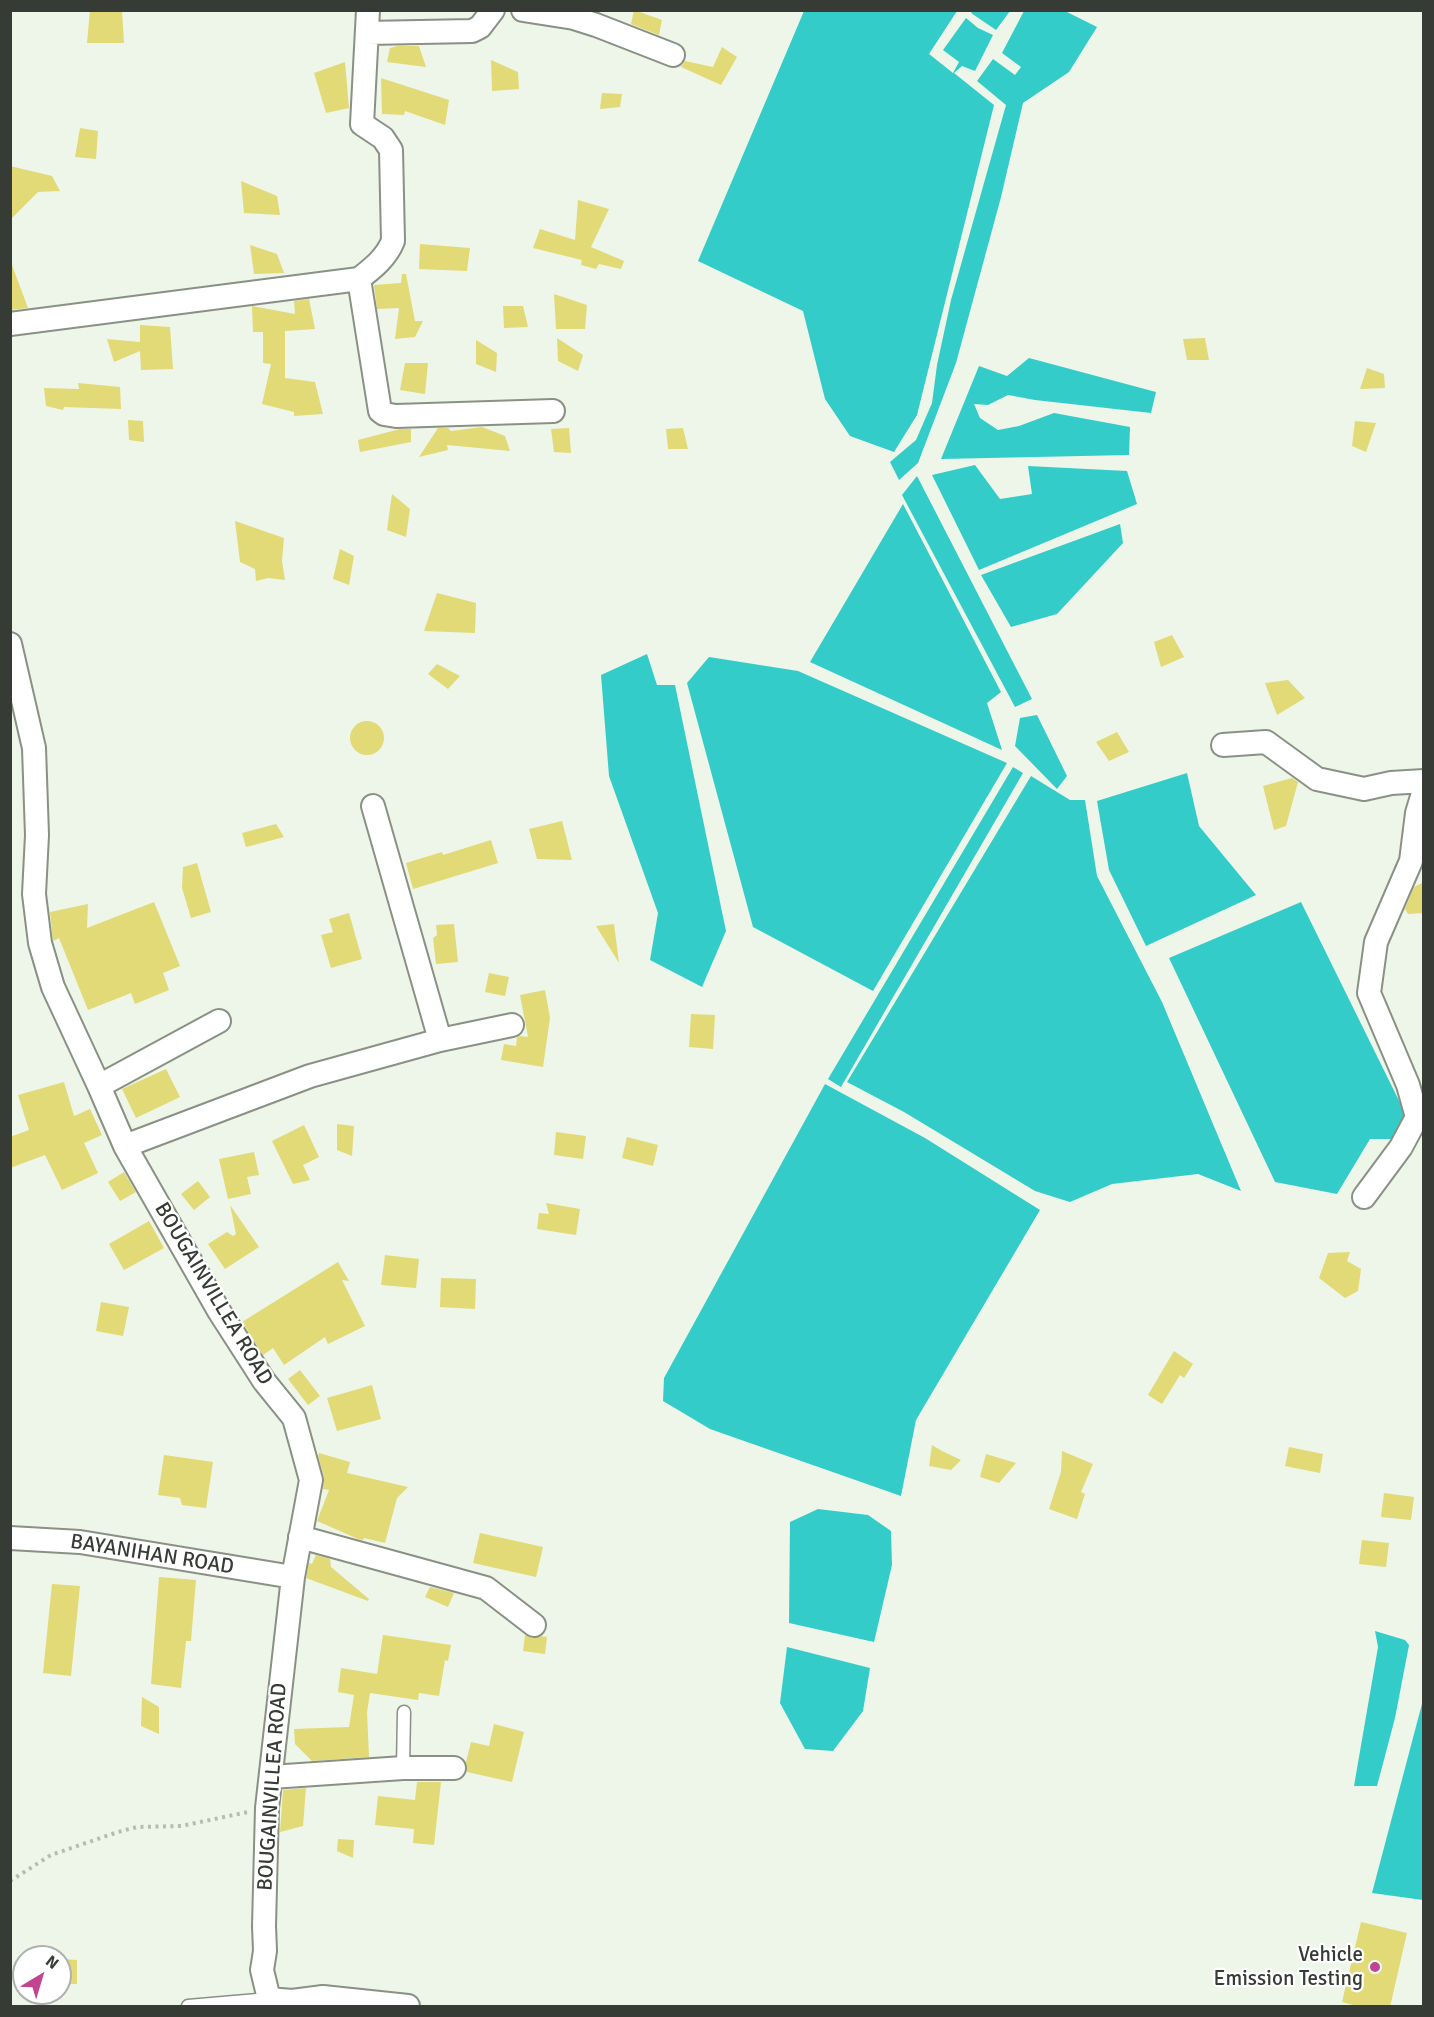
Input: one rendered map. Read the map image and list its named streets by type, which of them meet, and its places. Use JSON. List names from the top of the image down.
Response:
{
  "streets": {
    "street": ["BOUGAINVILLEA ROAD", "BAYANIHAN ROAD"]
  },
  "crossings": [
    ["BOUGAINVILLEA ROAD", "BAYANIHAN ROAD"]
  ],
  "places": ["Vehicle Emission Testing"],
  "north": "top right"
}
